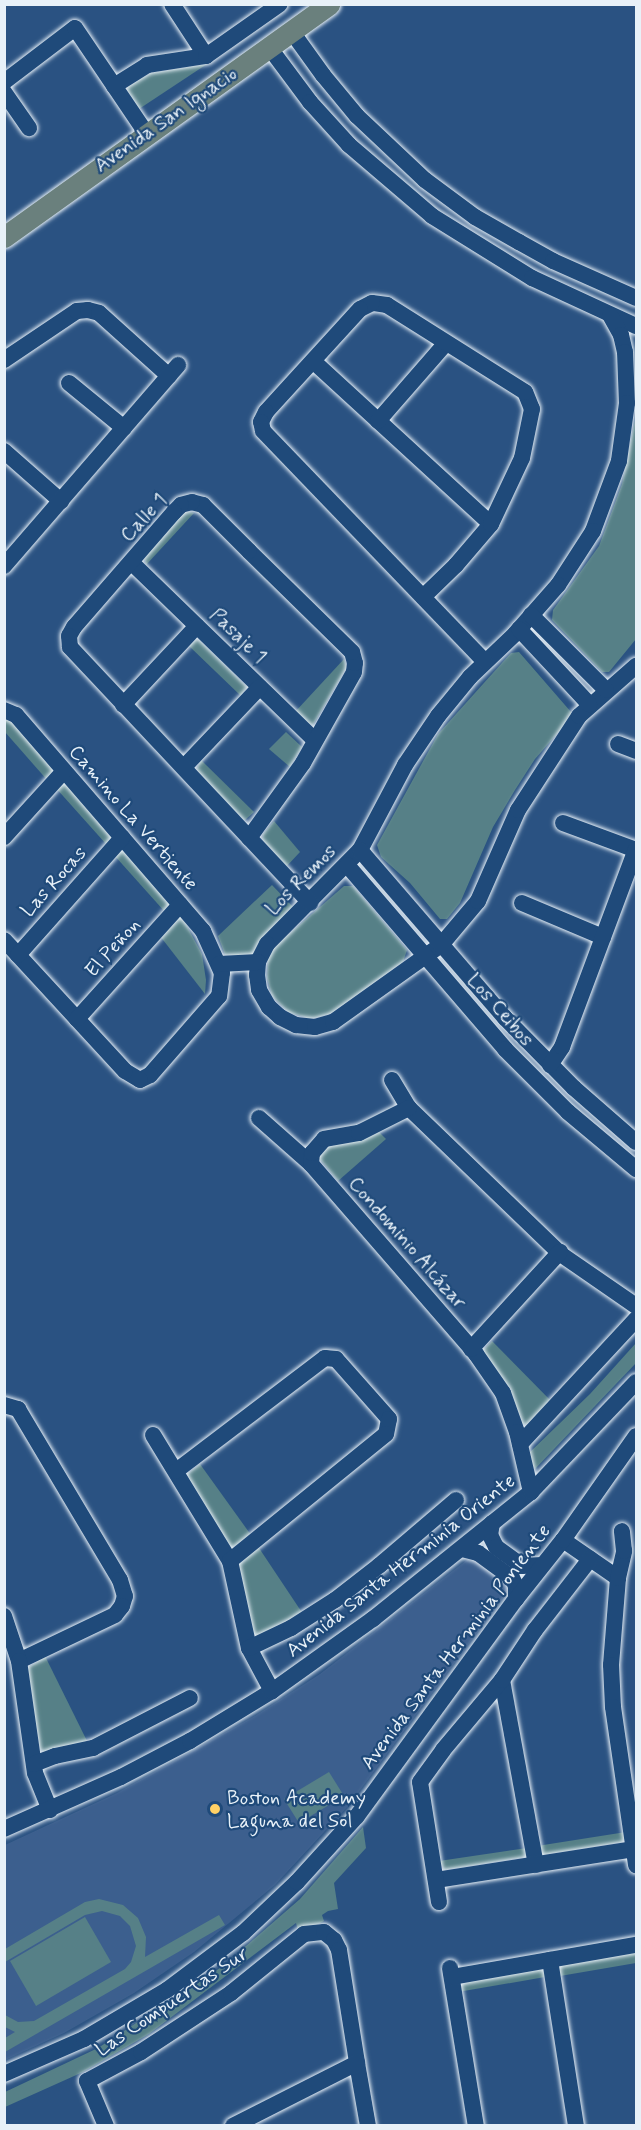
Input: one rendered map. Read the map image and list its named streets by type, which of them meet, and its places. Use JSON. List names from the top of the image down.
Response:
{
  "streets": {
    "main road": ["Avenida San Ignacio"],
    "street": [
      "Calle 1",
      "Pasaje 1",
      "Camino La Vertiente",
      "Los Remos",
      "Las Rocas",
      "El Peñon",
      "Los Ceibos",
      "Condominio Alcázar",
      "Avenida Santa Herminia Oriente",
      "Avenida Santa Herminia Poniente",
      "Las Compuertas Sur"
    ]
  },
  "crossings": [
    ["Calle 1", "Pasaje 1"],
    ["Calle 1", "Los Remos"],
    ["Camino La Vertiente", "Las Rocas"],
    ["Camino La Vertiente", "El Peñon"],
    ["Los Remos", "Los Ceibos"],
    ["Condominio Alcázar", "Avenida Santa Herminia Oriente"]
  ],
  "places": ["Boston Academy Laguna del Sol"]
}
